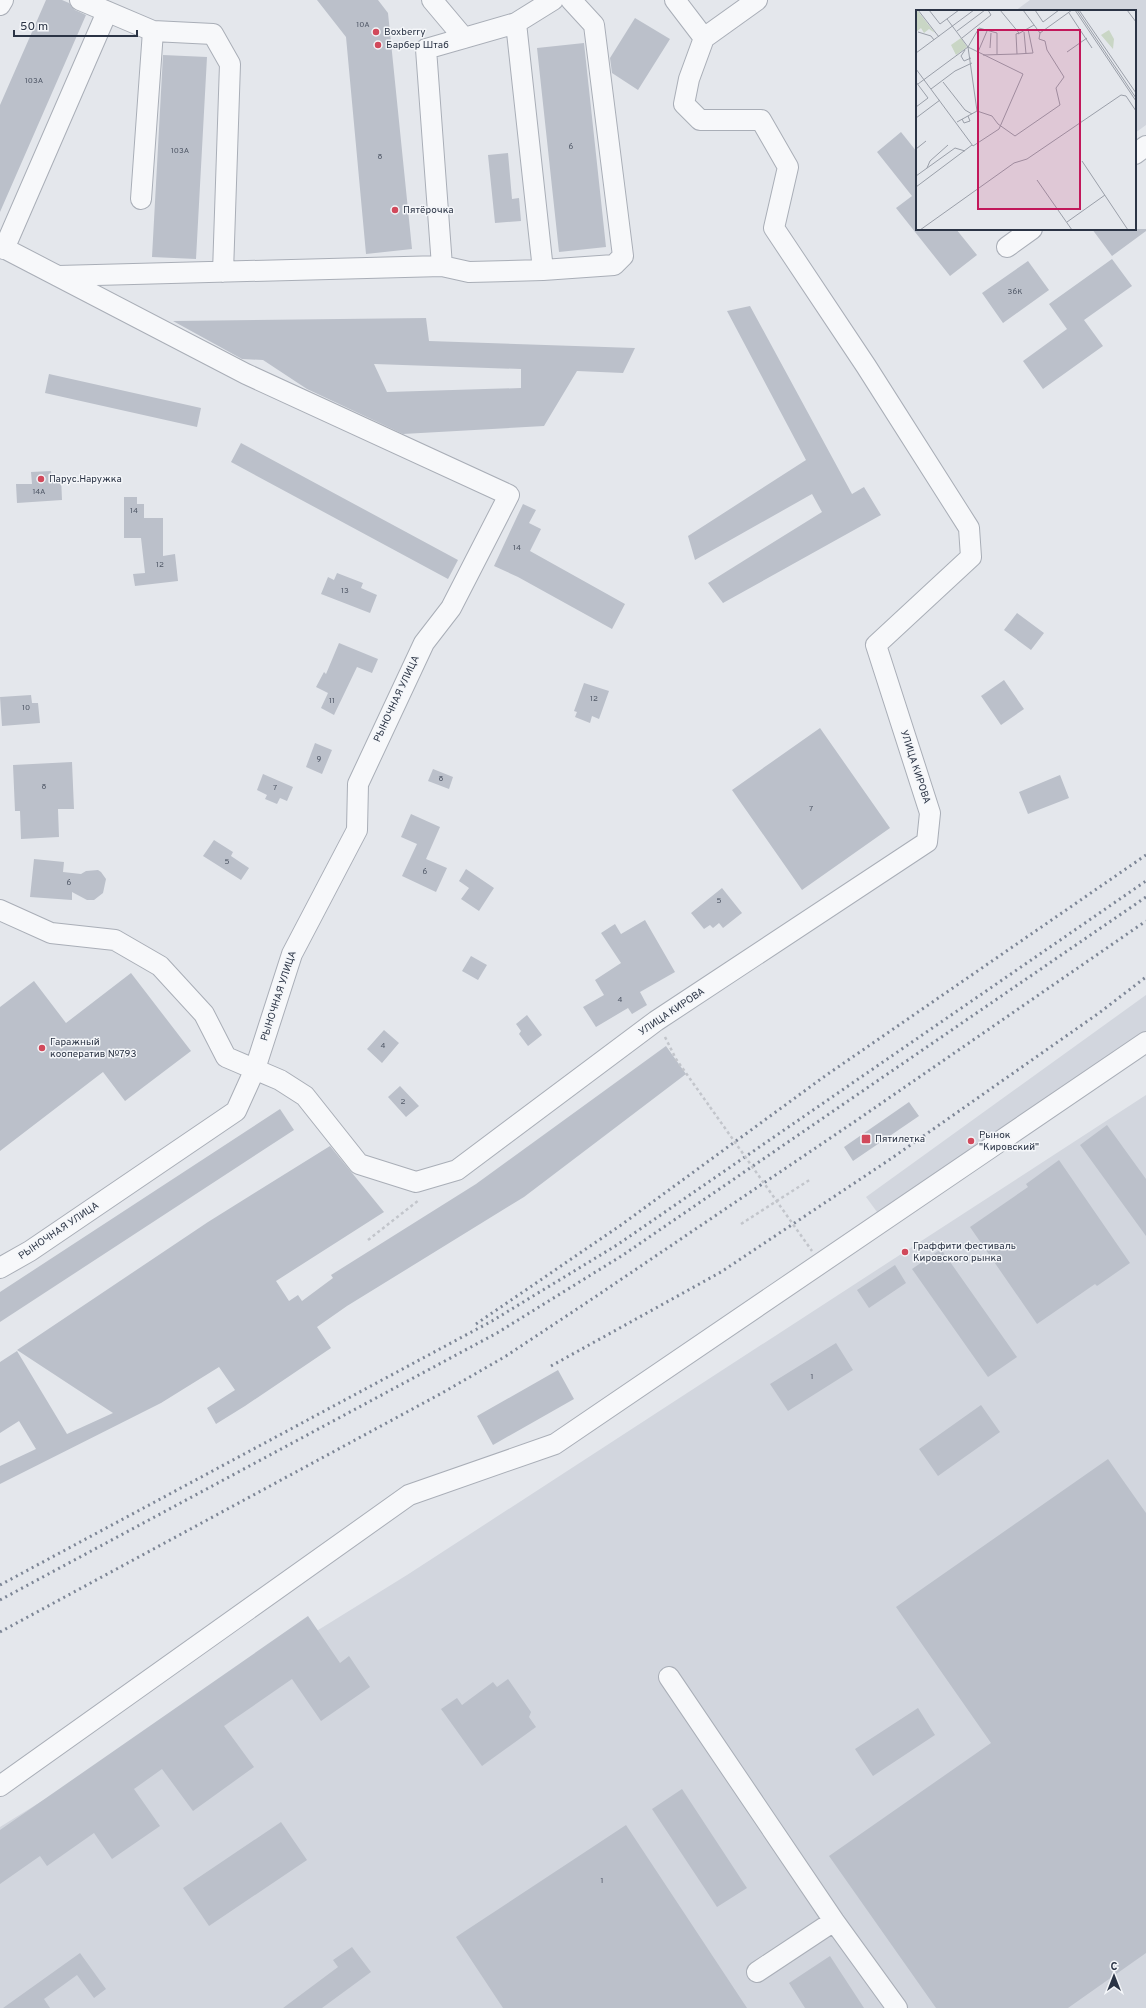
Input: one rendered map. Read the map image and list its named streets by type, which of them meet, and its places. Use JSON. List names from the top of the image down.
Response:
{
  "streets": {
    "street": ["РЫНОЧНАЯ УЛИЦА", "УЛИЦА КИРОВА"]
  },
  "crossings": [
    ["РЫНОЧНАЯ УЛИЦА", "УЛИЦА КИРОВА"]
  ],
  "places": {
    "other": [
      "Boxberry",
      "Барбер Штаб",
      "Пятёрочка",
      "Парус.Наружка",
      "Гаражный кооператив №793",
      "Рынок \"Кировский\"",
      "Граффити фестиваль Кировского рынка"
    ],
    "transit": ["Пятилетка"]
  },
  "house_numbers": [
    "10А",
    "103А",
    "6",
    "103А",
    "8",
    "36К",
    "14А",
    "14",
    "14",
    "12",
    "13",
    "12",
    "11",
    "10",
    "9",
    "8",
    "8",
    "7",
    "7",
    "5",
    "6",
    "6",
    "5",
    "4",
    "4",
    "2",
    "1",
    "1"
  ],
  "scale_bar": "50 m",
  "north": "top"
}
